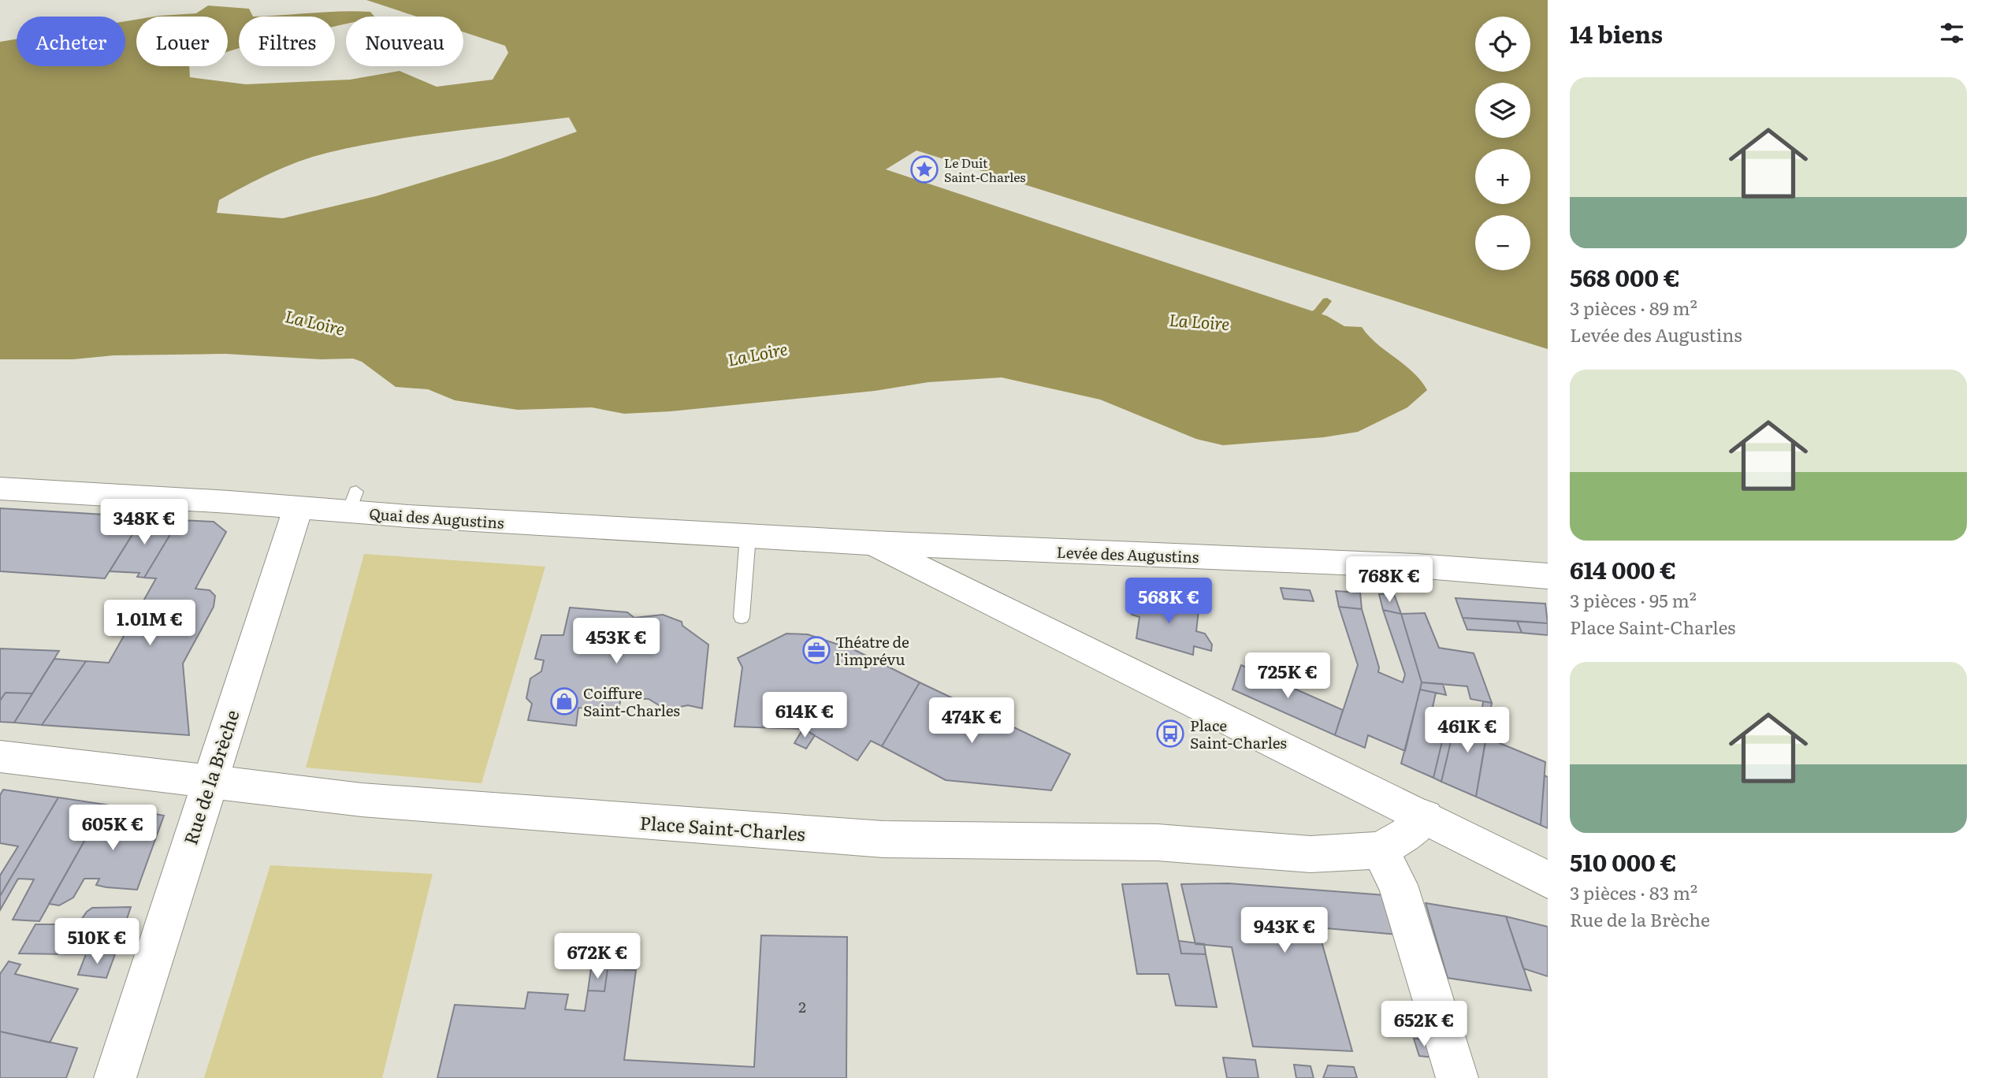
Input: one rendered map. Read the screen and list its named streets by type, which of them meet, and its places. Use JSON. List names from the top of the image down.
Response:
{
  "streets": {
    "street": [
      "Quai des Augustins",
      "Levée des Augustins",
      "Rue de la Brèche",
      "Place Saint-Charles"
    ]
  },
  "crossings": [
    ["Quai des Augustins", "Levée des Augustins"],
    ["Quai des Augustins", "Rue de la Brèche"],
    ["Rue de la Brèche", "Place Saint-Charles"]
  ],
  "water": ["La Loire"],
  "places": {
    "place": ["Le Duit Saint-Charles"],
    "office": ["Théatre de l'imprévu"],
    "shop": ["Coiffure Saint-Charles"],
    "bus stop": ["Place Saint-Charles"]
  },
  "house_numbers": ["2"],
  "page": {
    "heading": "14 biens",
    "map_buttons": ["+", "−"],
    "chip": [
      "Acheter",
      "Louer",
      "Filtres",
      "Nouveau"
    ],
    "list": [
      {
        "name": "568 000 €",
        "note": "3 pièces · 89 m² · Levée des Augustins"
      },
      {
        "name": "614 000 €",
        "note": "3 pièces · 95 m² · Place Saint-Charles"
      },
      {
        "name": "510 000 €",
        "note": "3 pièces · 83 m² · Rue de la Brèche"
      }
    ],
    "price": [
      "348K €",
      "768K €",
      "568K €",
      "1.01M €",
      "453K €",
      "725K €",
      "614K €",
      "474K €",
      "461K €",
      "605K €",
      "943K €",
      "510K €",
      "672K €",
      "652K €"
    ]
  }
}
